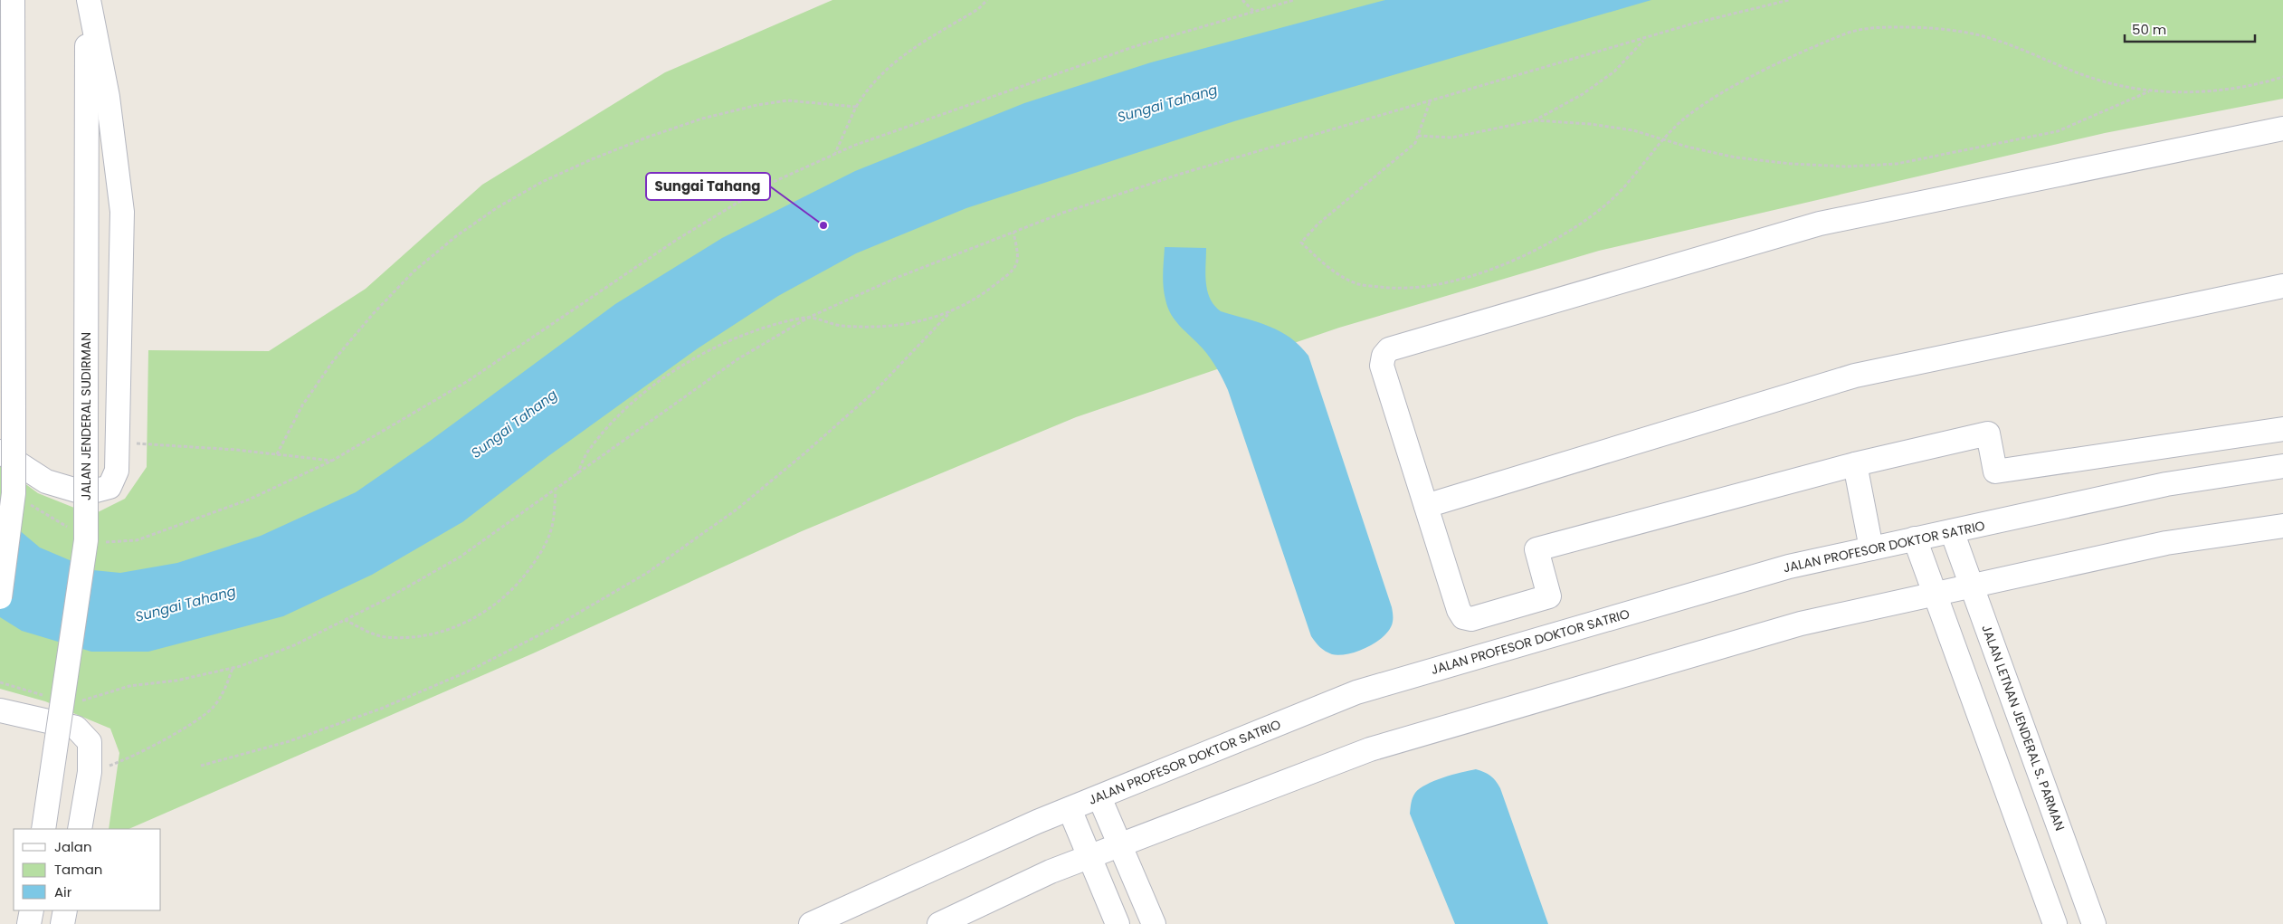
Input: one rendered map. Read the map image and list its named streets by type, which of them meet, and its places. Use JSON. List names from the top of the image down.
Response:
{
  "streets": {
    "street": ["JALAN JENDERAL SUDIRMAN", "JALAN PROFESOR DOKTOR SATRIO", "JALAN LETNAN JENDERAL S. PARMAN"]
  },
  "crossings": [
    ["JALAN PROFESOR DOKTOR SATRIO", "JALAN LETNAN JENDERAL S. PARMAN"]
  ],
  "water": ["Sungai Tahang"],
  "places": ["Sungai Tahang"],
  "legend": ["Jalan", "Taman", "Air"],
  "scale_bar": "50 m"
}
